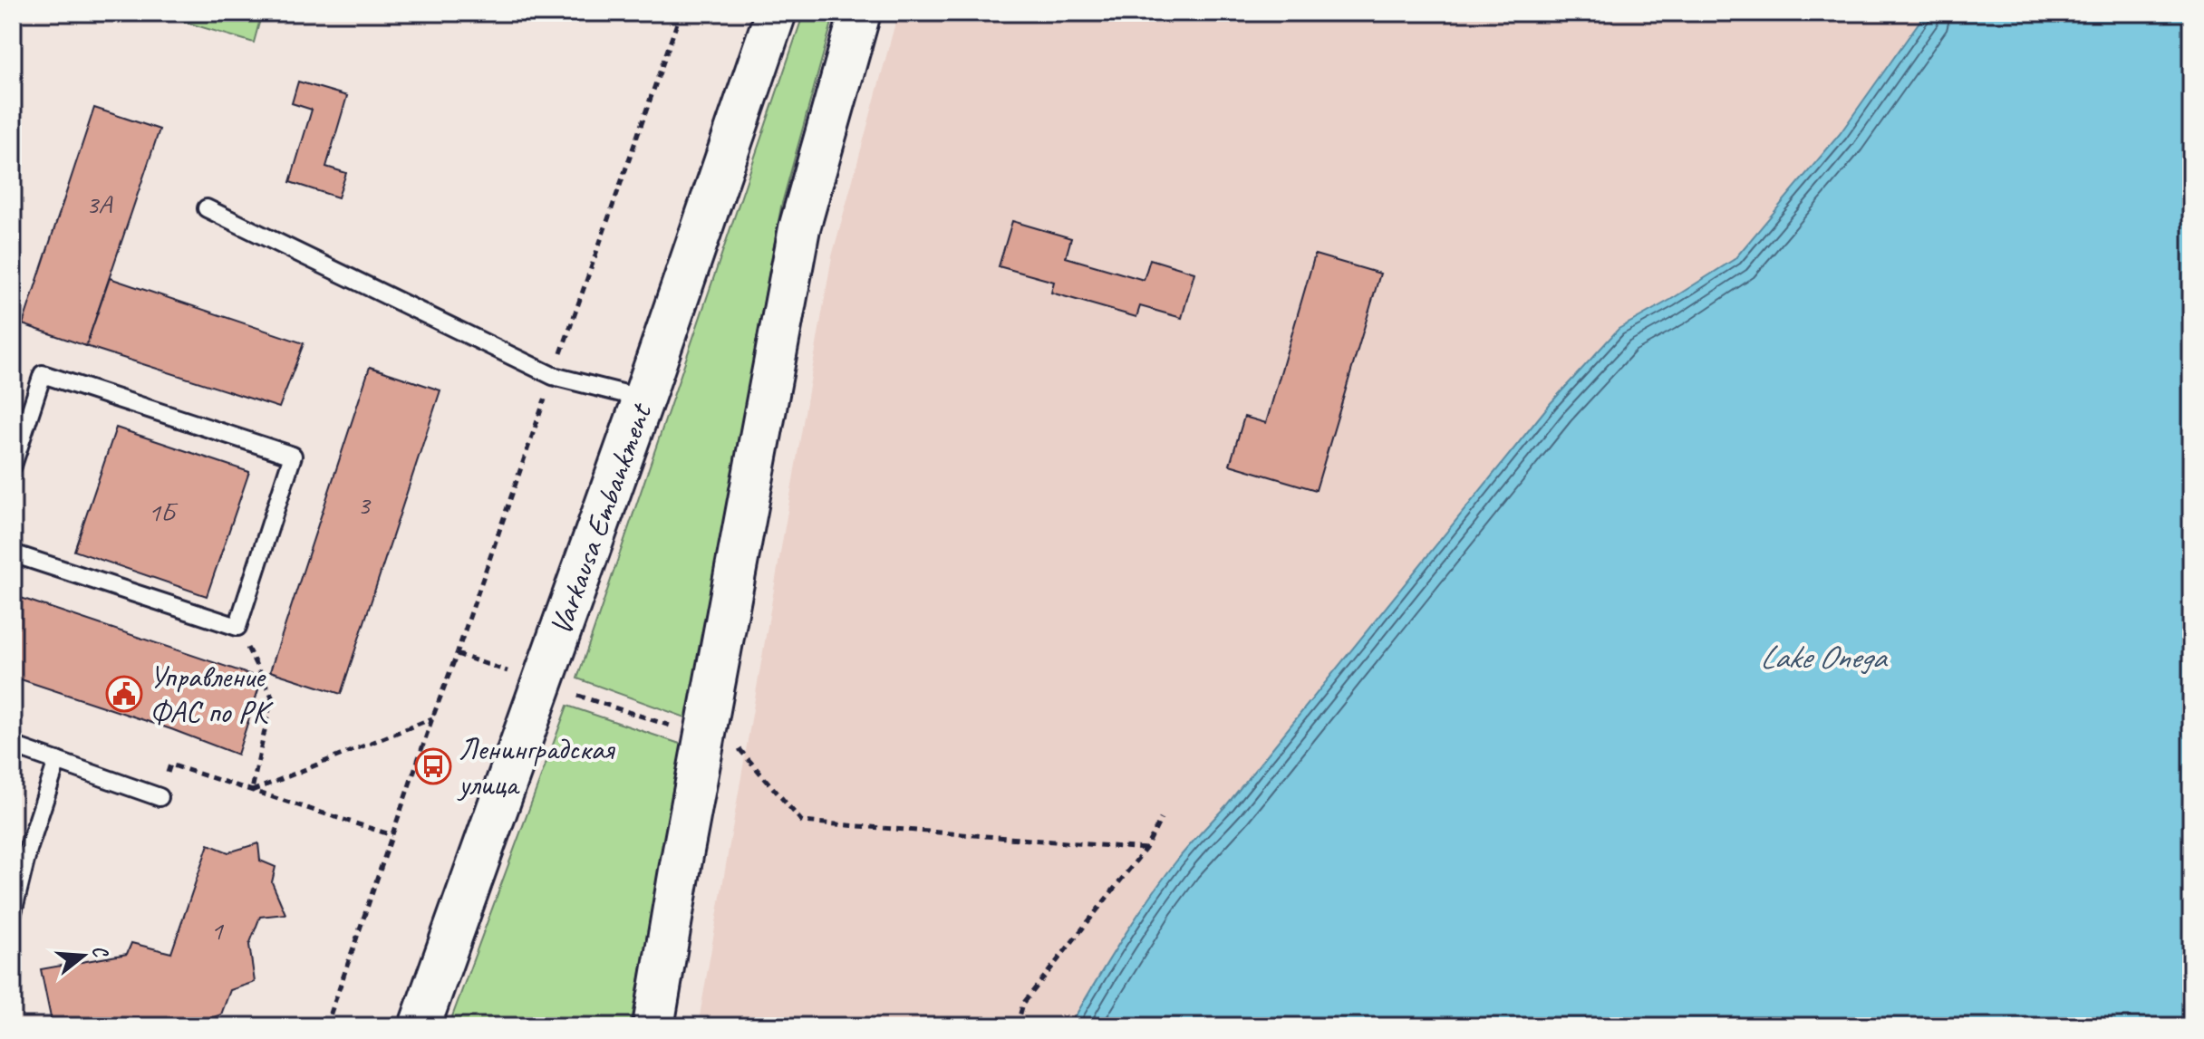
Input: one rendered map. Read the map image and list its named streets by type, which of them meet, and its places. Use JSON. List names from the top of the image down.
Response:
{
  "streets": {
    "main road": ["Varkausa Embankment"]
  },
  "water": ["Lake Onega"],
  "places": {
    "public building": ["Управление ФАС по РК"],
    "bus stop": ["Ленинградская улица"]
  },
  "house_numbers": [
    "3А",
    "3",
    "1Б",
    "1"
  ],
  "north": "right"
}
